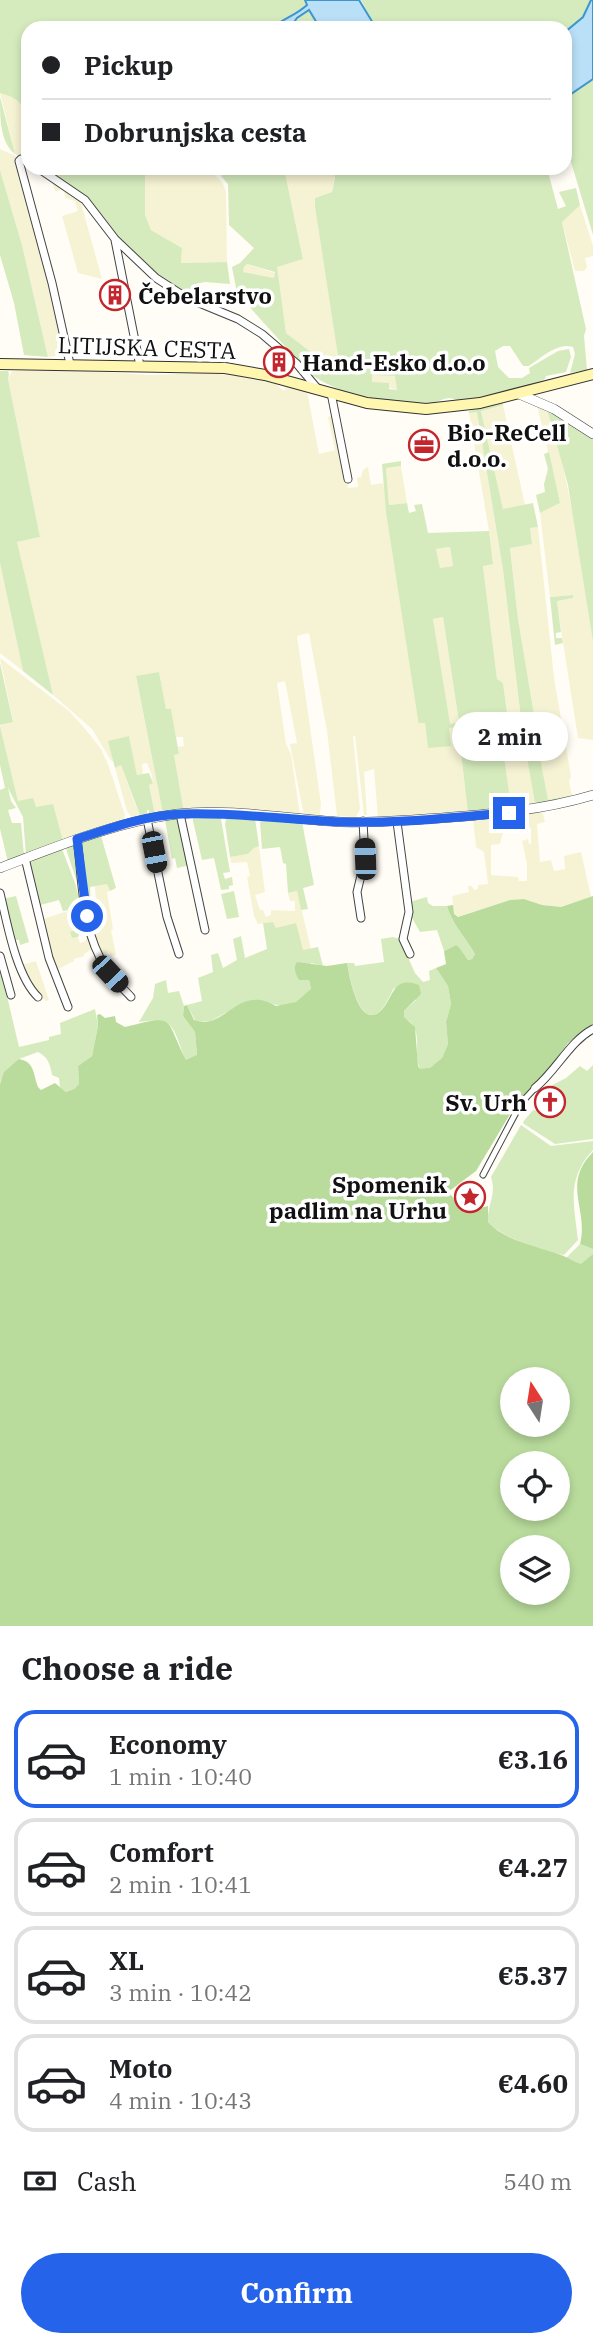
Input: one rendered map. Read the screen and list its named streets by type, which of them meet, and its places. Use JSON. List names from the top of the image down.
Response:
{
  "streets": {
    "main road": ["LITIJSKA CESTA"]
  },
  "places": {
    "building": ["Čebelarstvo", "Hand-Esko d.o.o"],
    "office": ["Bio-ReCell d.o.o."],
    "church": ["Sv. Urh"],
    "place": ["Spomenik padlim na Urhu"]
  },
  "north": "top",
  "page": {
    "banner": ["Pickup", "Dobrunjska cesta"],
    "bubble": "2 min",
    "heading": "Choose a ride",
    "list": [
      {
        "name": "Economy",
        "note": "1 min · 10:40",
        "value": "€3.16"
      },
      {
        "name": "Comfort",
        "note": "2 min · 10:41",
        "value": "€4.27"
      },
      {
        "name": "XL",
        "note": "3 min · 10:42",
        "value": "€5.37"
      },
      {
        "name": "Moto",
        "note": "4 min · 10:43",
        "value": "€4.60"
      }
    ],
    "pay": ["Cash", "540 m"],
    "buttons": "Confirm"
  }
}
